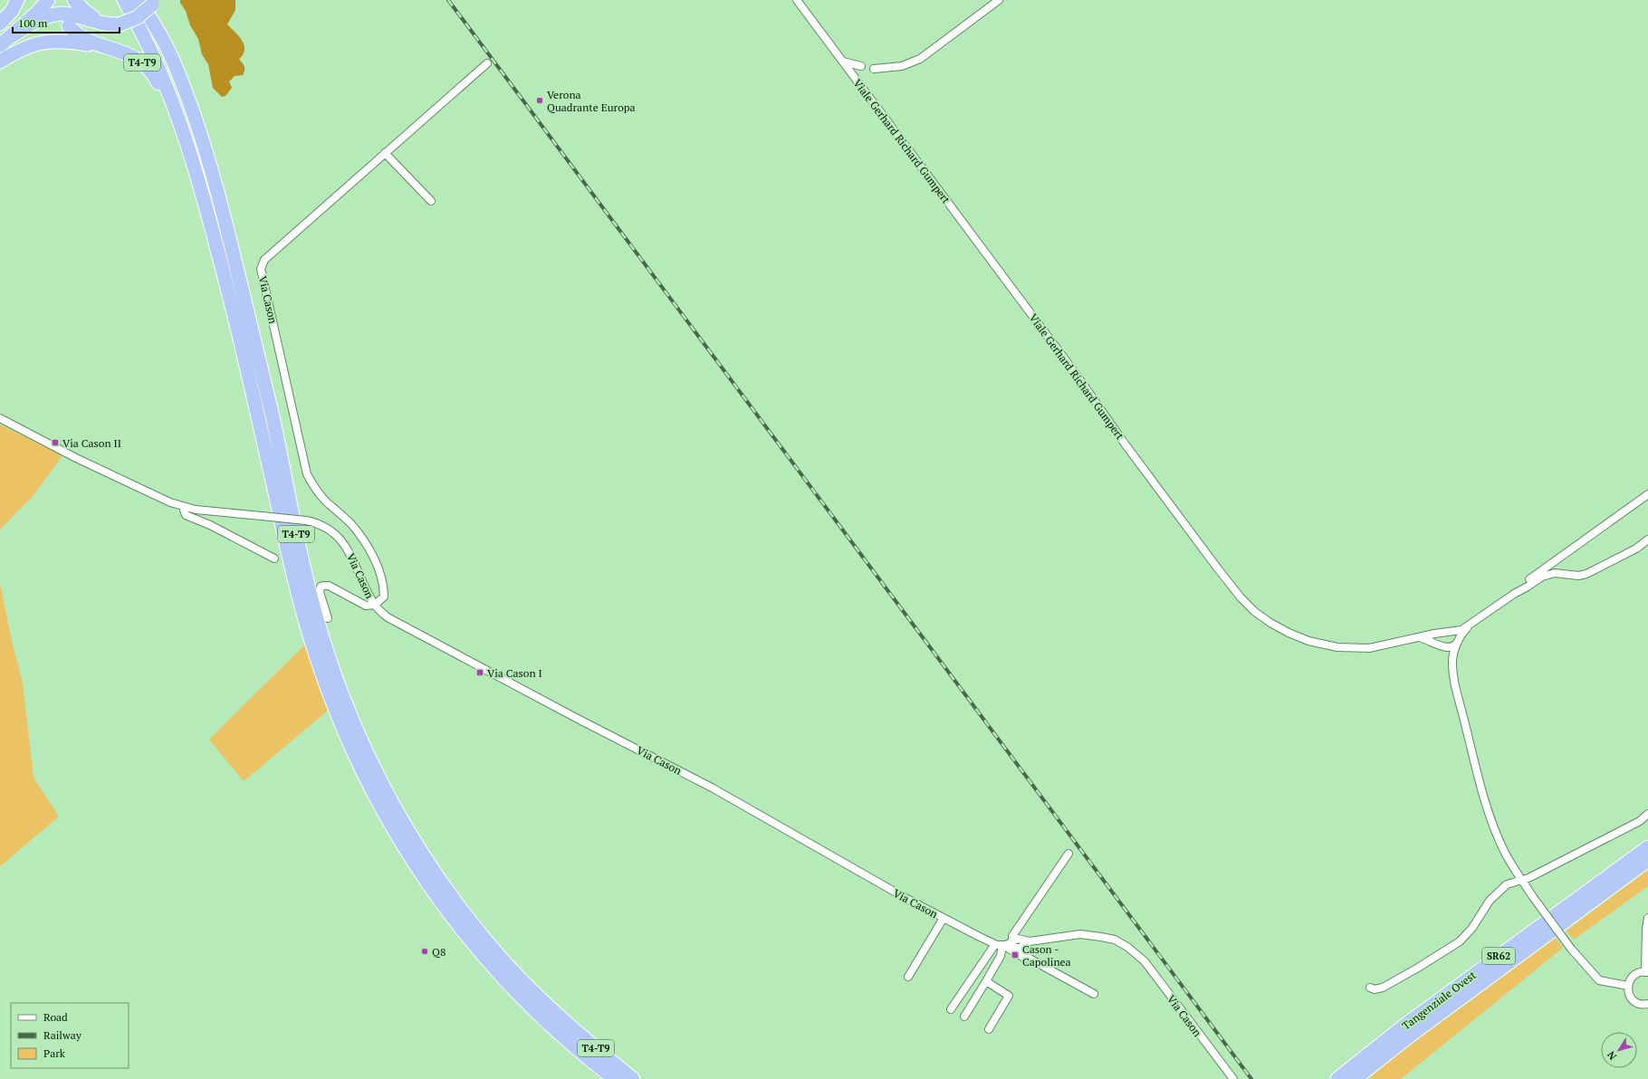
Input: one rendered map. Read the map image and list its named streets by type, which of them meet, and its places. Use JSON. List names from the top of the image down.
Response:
{
  "streets": {
    "highway": ["T4-T9", "SR62", "Tangenziale Ovest"],
    "street": ["Viale Gerhard Richard Gumpert", "Via Cason"]
  },
  "places": {
    "other": ["Verona Quadrante Europa", "Q8"],
    "transit": ["Via Cason II", "Via Cason I", "Cason - Capolinea"]
  },
  "legend": ["Road", "Railway", "Park"],
  "scale_bar": "100 m",
  "north": "bottom left"
}
